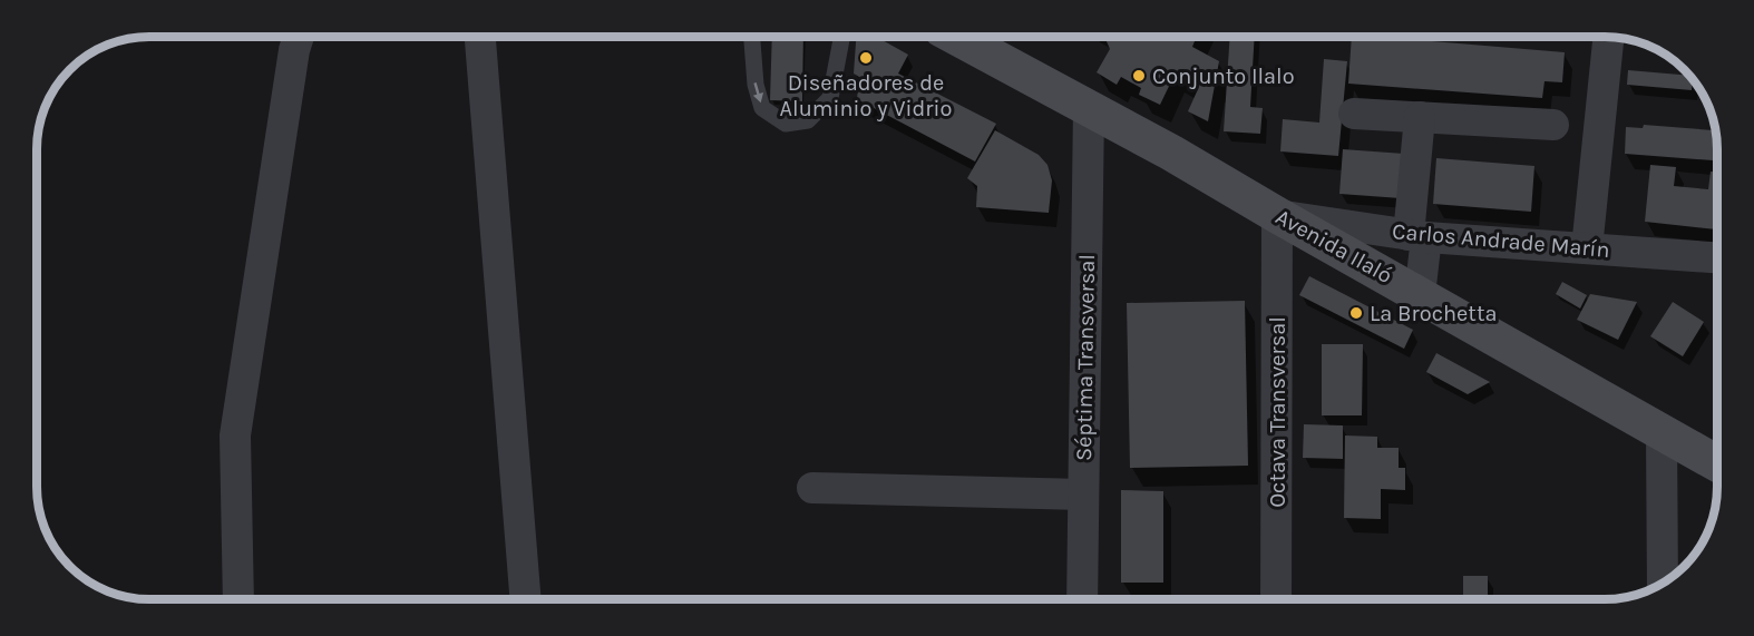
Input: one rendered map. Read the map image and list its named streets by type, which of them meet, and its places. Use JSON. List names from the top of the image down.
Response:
{
  "streets": {
    "main road": ["Avenida Ilaló"],
    "street": ["Carlos Andrade Marín", "Séptima Transversal", "Octava Transversal"]
  },
  "crossings": [
    ["Carlos Andrade Marín", "Avenida Ilaló"],
    ["Carlos Andrade Marín", "Octava Transversal"],
    ["Avenida Ilaló", "Séptima Transversal"],
    ["Avenida Ilaló", "Octava Transversal"]
  ],
  "places": ["Diseñadores de Aluminio y Vidrio", "Conjunto Ilalo", "La Brochetta"]
}
